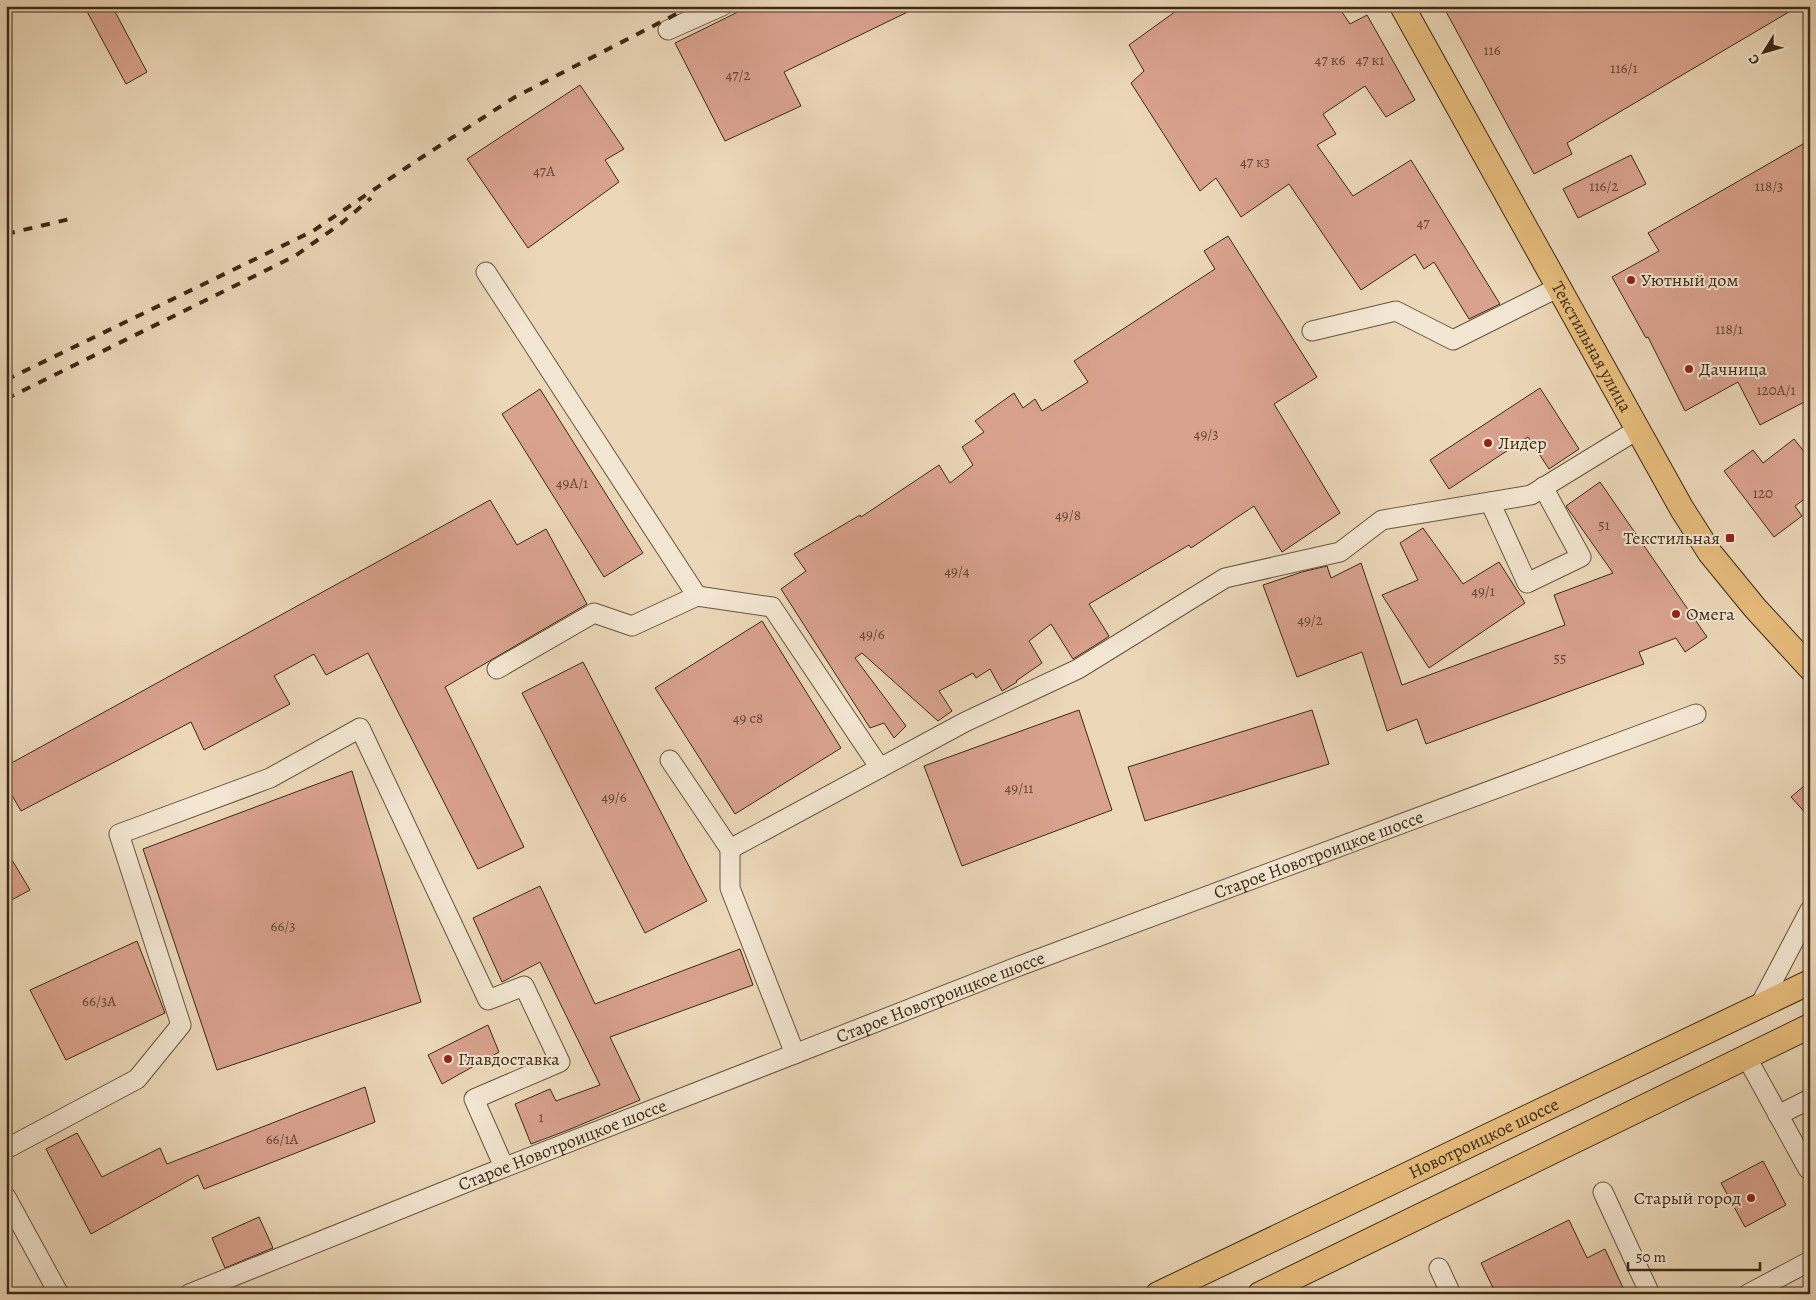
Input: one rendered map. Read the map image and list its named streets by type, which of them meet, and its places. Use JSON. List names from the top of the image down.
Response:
{
  "streets": {
    "main road": ["Текстильная улица", "Новотроицкое шоссе"],
    "street": ["Старое Новотроицкое шоссе"]
  },
  "places": {
    "other": [
      "Уютный дом",
      "Дачница",
      "Лидер",
      "Омега",
      "Главдоставка",
      "Старый город"
    ],
    "transit": ["Текстильная"]
  },
  "house_numbers": [
    "116",
    "47 к6",
    "47 к1",
    "116/1",
    "47/2",
    "47 к3",
    "47А",
    "116/2",
    "118/3",
    "47",
    "118/1",
    "120А/1",
    "49/3",
    "49А/1",
    "120",
    "49/8",
    "51",
    "49/4",
    "49/1",
    "49/2",
    "49/6",
    "55",
    "49 с8",
    "49/11",
    "49/6",
    "66/3",
    "66/3А",
    "1",
    "66/1А"
  ],
  "scale_bar": "50 m",
  "north": "bottom left"
}
